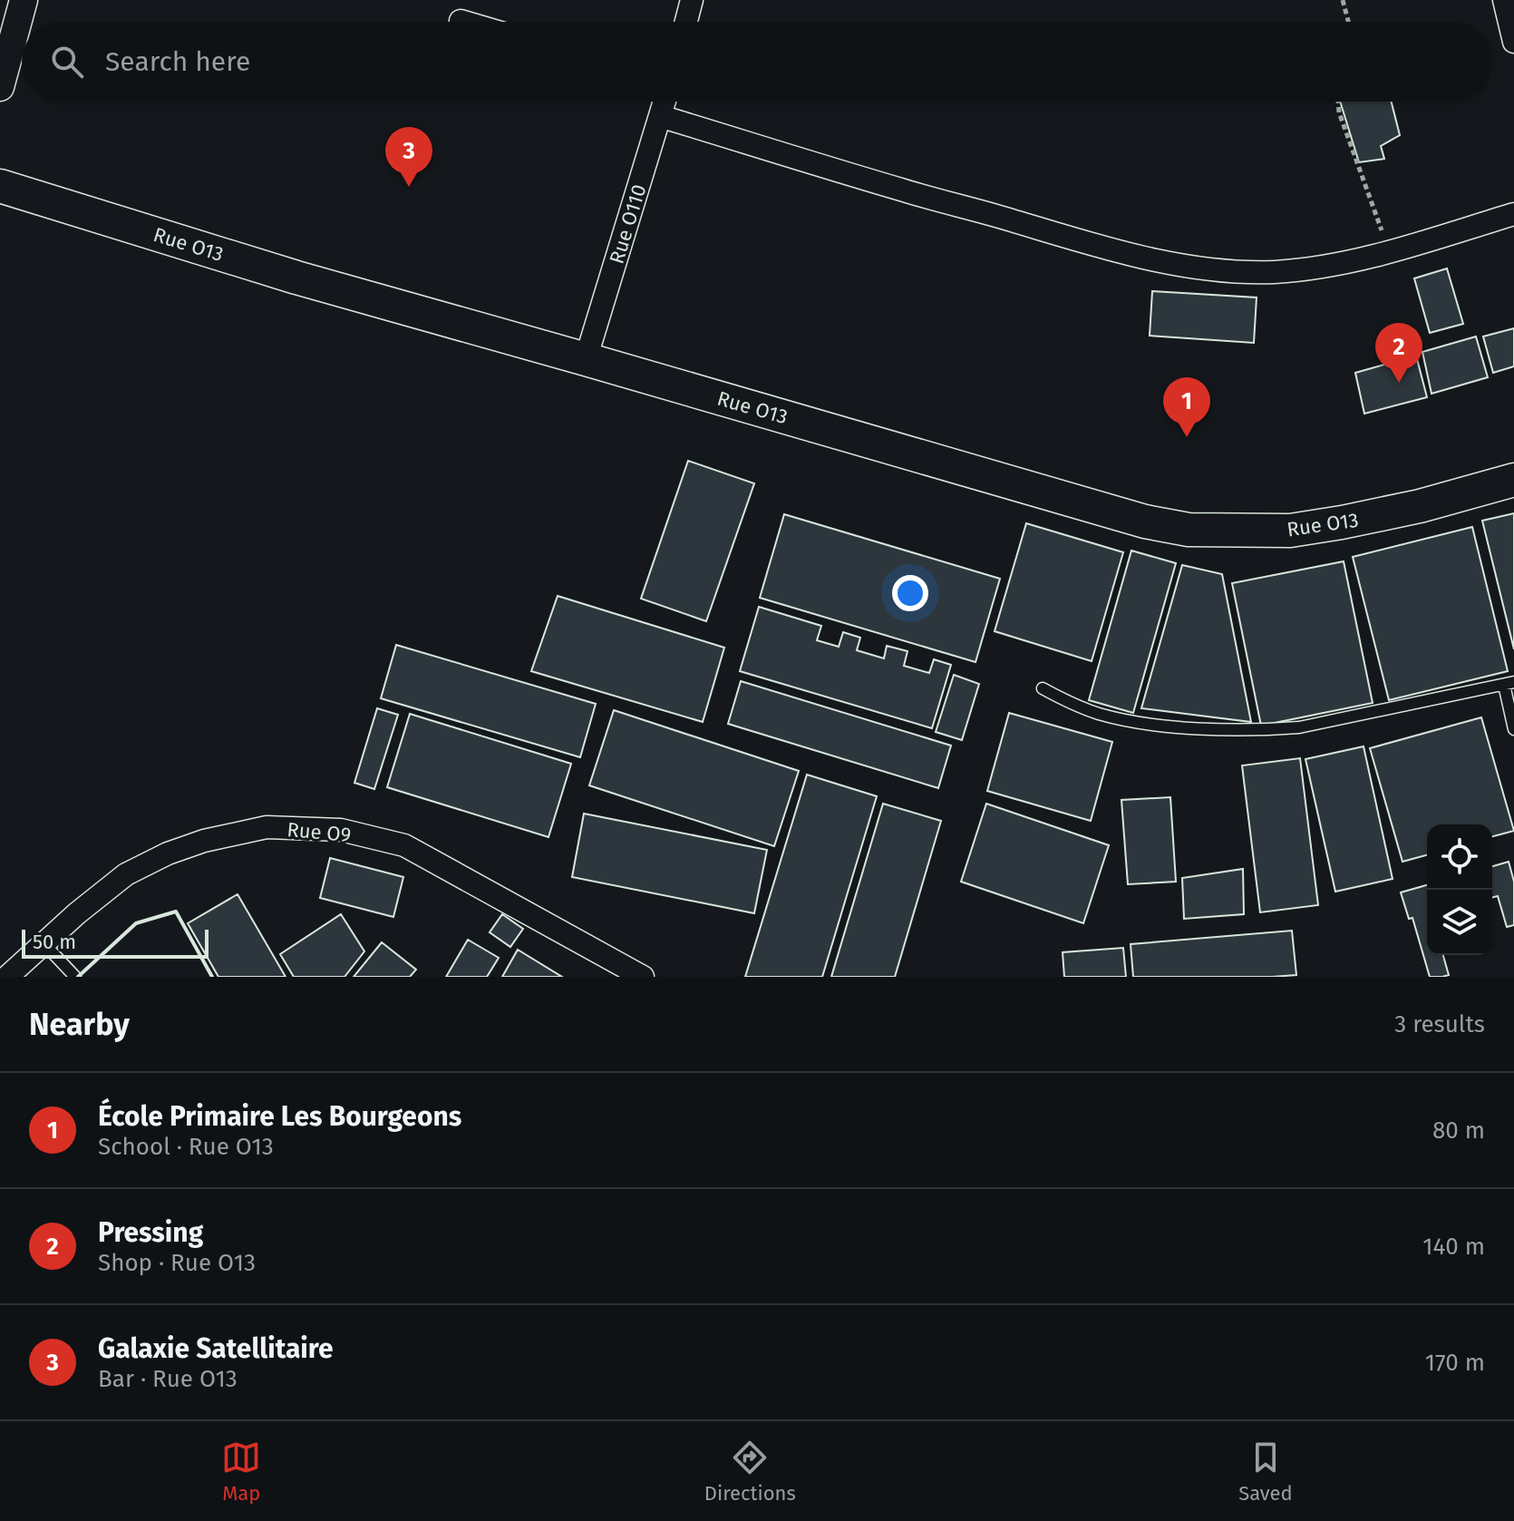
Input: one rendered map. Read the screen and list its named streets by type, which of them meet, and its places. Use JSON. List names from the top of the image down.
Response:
{
  "streets": {
    "main road": ["Rue O13"],
    "street": ["Rue O110", "Rue O9"]
  },
  "crossings": [
    ["Rue O110", "Rue O13"]
  ],
  "scale_bar": "50 m",
  "page": {
    "search": "Search here",
    "pins": ["3", "2", "1"],
    "scale": "50 m",
    "heading": ["Nearby", "3 results"],
    "list": [
      {
        "mark": "1",
        "name": "École Primaire Les Bourgeons",
        "note": "School · Rue O13",
        "value": "80 m"
      },
      {
        "mark": "2",
        "name": "Pressing",
        "note": "Shop · Rue O13",
        "value": "140 m"
      },
      {
        "mark": "3",
        "name": "Galaxie Satellitaire",
        "note": "Bar · Rue O13",
        "value": "170 m"
      }
    ],
    "nav": ["Map", "Directions", "Saved"]
  }
}
